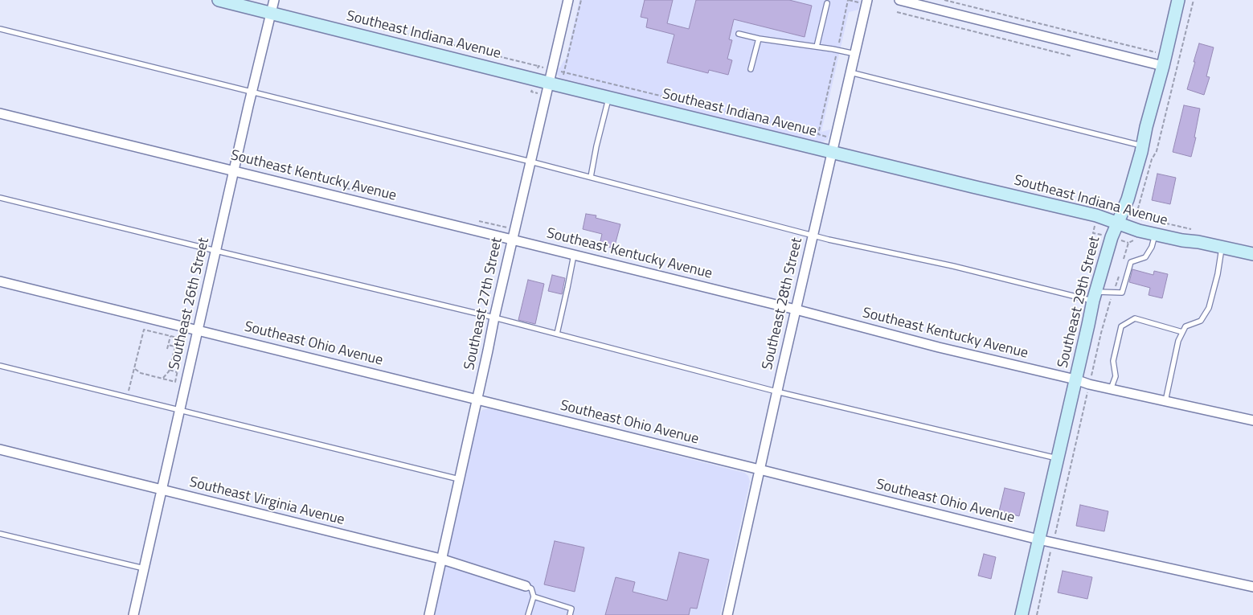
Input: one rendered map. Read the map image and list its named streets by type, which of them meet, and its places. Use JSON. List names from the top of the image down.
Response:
{
  "streets": {
    "street": [
      "Southeast Indiana Avenue",
      "Southeast Kentucky Avenue",
      "Southeast 29th Street",
      "Southeast 26th Street",
      "Southeast 27th Street",
      "Southeast 28th Street",
      "Southeast Ohio Avenue",
      "Southeast Virginia Avenue"
    ]
  },
  "crossings": [
    ["Southeast Indiana Avenue", "Southeast 29th Street"],
    ["Southeast Indiana Avenue", "Southeast 26th Street"],
    ["Southeast Indiana Avenue", "Southeast 27th Street"],
    ["Southeast Indiana Avenue", "Southeast 28th Street"],
    ["Southeast Kentucky Avenue", "Southeast 29th Street"],
    ["Southeast Kentucky Avenue", "Southeast 26th Street"],
    ["Southeast Kentucky Avenue", "Southeast 27th Street"],
    ["Southeast Kentucky Avenue", "Southeast 28th Street"],
    ["Southeast 29th Street", "Southeast Ohio Avenue"],
    ["Southeast 26th Street", "Southeast Ohio Avenue"],
    ["Southeast 26th Street", "Southeast Virginia Avenue"],
    ["Southeast 27th Street", "Southeast Ohio Avenue"],
    ["Southeast 27th Street", "Southeast Virginia Avenue"],
    ["Southeast 28th Street", "Southeast Ohio Avenue"]
  ]
}
